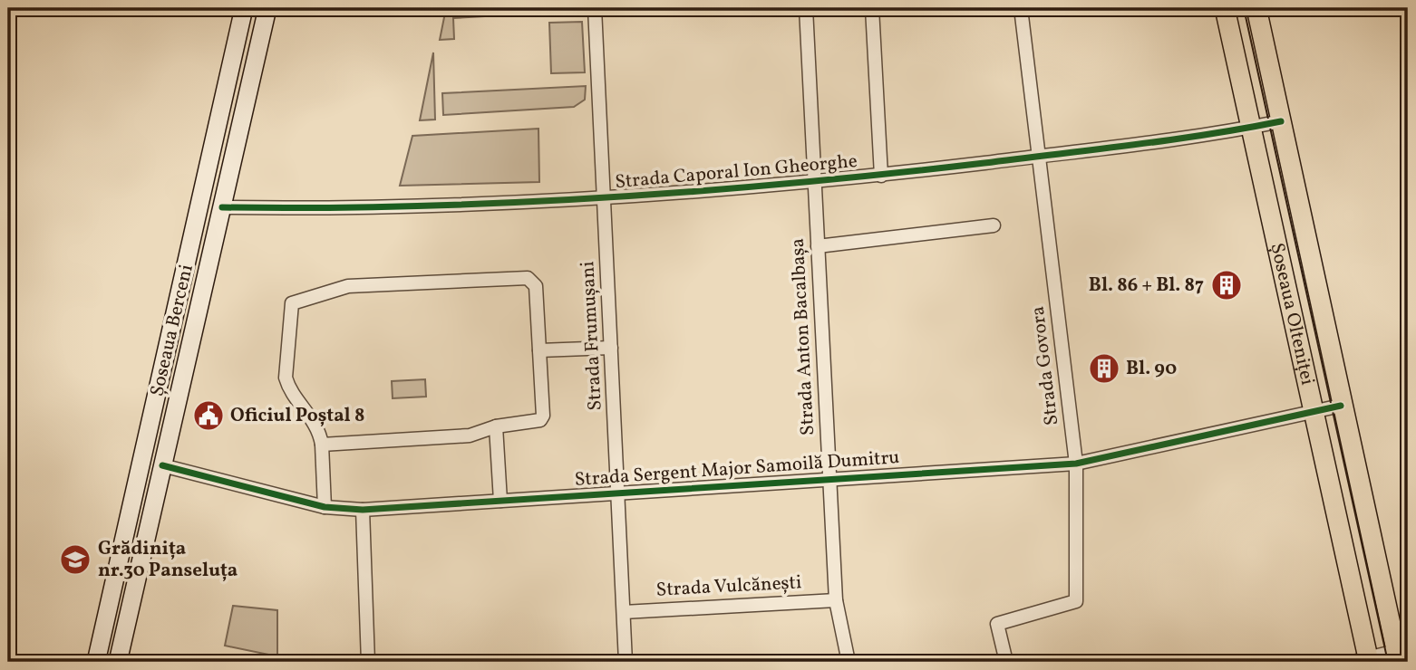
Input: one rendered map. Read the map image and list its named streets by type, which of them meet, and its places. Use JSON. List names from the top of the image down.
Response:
{
  "streets": {
    "main road": ["Șoseaua Olteniței", "Șoseaua Berceni"],
    "street": [
      "Strada Caporal Ion Gheorghe",
      "Strada Frumușani",
      "Strada Anton Bacalbașa",
      "Strada Govora",
      "Strada Sergent Major Samoilă Dumitru",
      "Strada Vulcănești"
    ]
  },
  "crossings": [
    ["Strada Caporal Ion Gheorghe", "Șoseaua Olteniței"],
    ["Strada Caporal Ion Gheorghe", "Șoseaua Berceni"],
    ["Strada Caporal Ion Gheorghe", "Strada Frumușani"],
    ["Strada Caporal Ion Gheorghe", "Strada Anton Bacalbașa"],
    ["Strada Caporal Ion Gheorghe", "Strada Govora"],
    ["Șoseaua Olteniței", "Strada Sergent Major Samoilă Dumitru"],
    ["Șoseaua Berceni", "Strada Sergent Major Samoilă Dumitru"],
    ["Strada Frumușani", "Strada Sergent Major Samoilă Dumitru"],
    ["Strada Frumușani", "Strada Vulcănești"],
    ["Strada Anton Bacalbașa", "Strada Sergent Major Samoilă Dumitru"],
    ["Strada Anton Bacalbașa", "Strada Vulcănești"],
    ["Strada Govora", "Strada Sergent Major Samoilă Dumitru"]
  ],
  "places": {
    "building": ["Bl. 86 + Bl. 87", "Bl. 90"],
    "public building": ["Oficiul Poștal 8"],
    "school or university": ["Grădinița nr.30 Panseluța"]
  }
}
